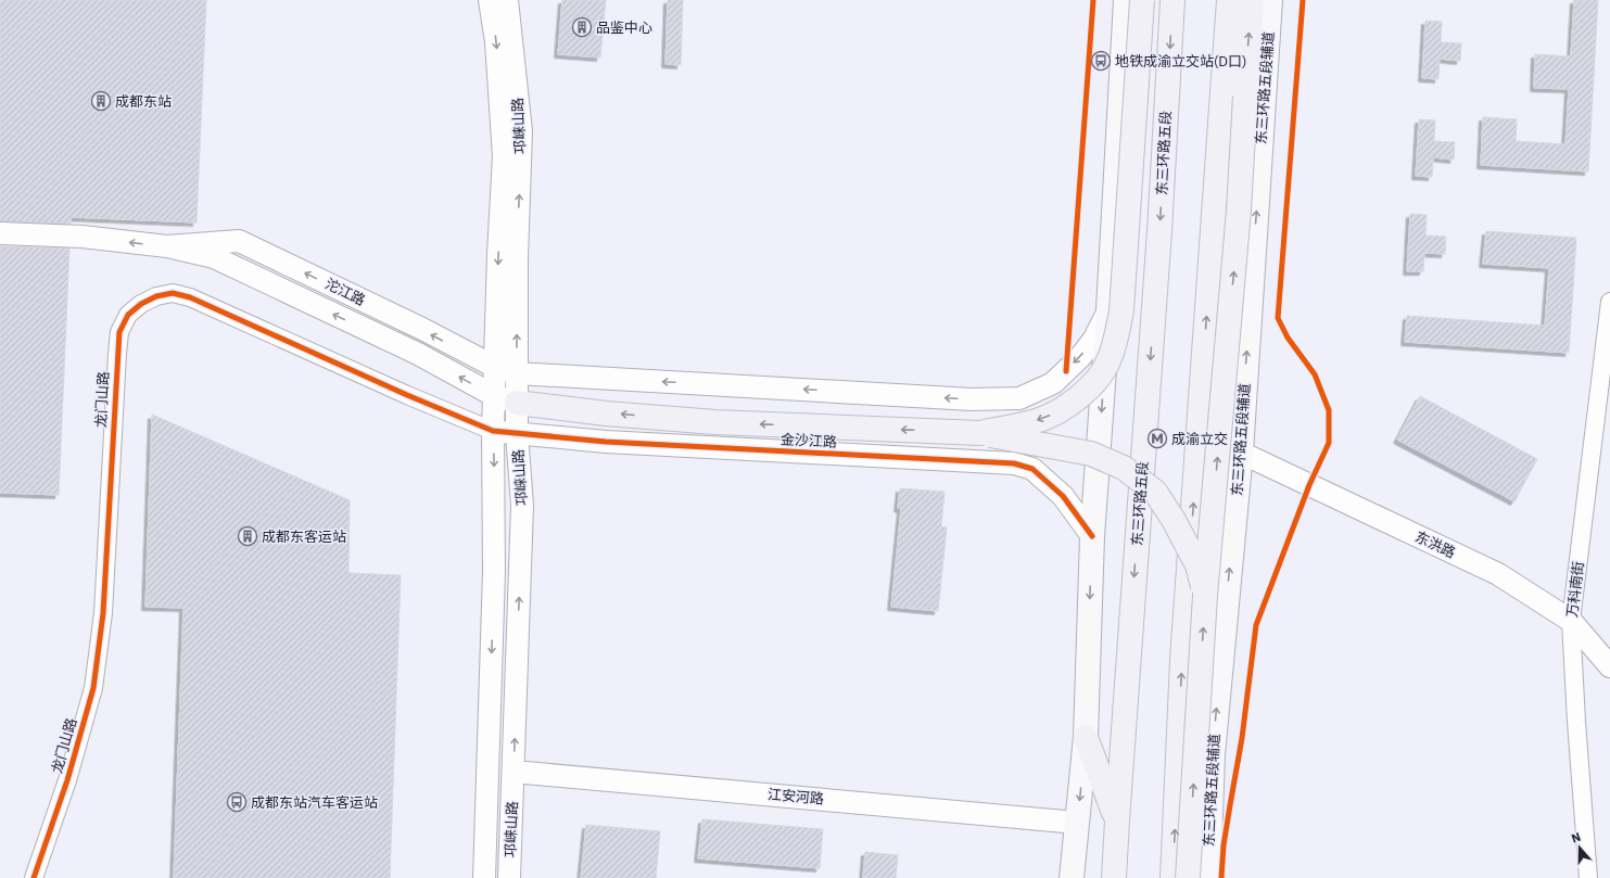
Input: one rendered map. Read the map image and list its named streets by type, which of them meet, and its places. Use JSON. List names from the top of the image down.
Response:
{
  "streets": {
    "highway": ["东三环路五段"],
    "main road": ["东三环路五段辅道"],
    "street": [
      "邛崃山路",
      "沱江路",
      "龙门山路",
      "金沙江路",
      "东洪路",
      "万科南街",
      "江安河路"
    ]
  },
  "crossings": [
    ["东三环路五段辅道", "东洪路"],
    ["邛崃山路", "沱江路"],
    ["邛崃山路", "龙门山路"],
    ["邛崃山路", "金沙江路"],
    ["邛崃山路", "江安河路"],
    ["龙门山路", "金沙江路"],
    ["东洪路", "万科南街"]
  ],
  "places": {
    "building": ["品鉴中心", "成都东站", "成都东客运站"],
    "bus stop": ["地铁成渝立交站(D口)", "成都东站汽车客运站"],
    "metro station": ["成渝立交"]
  },
  "north": "top"
}
